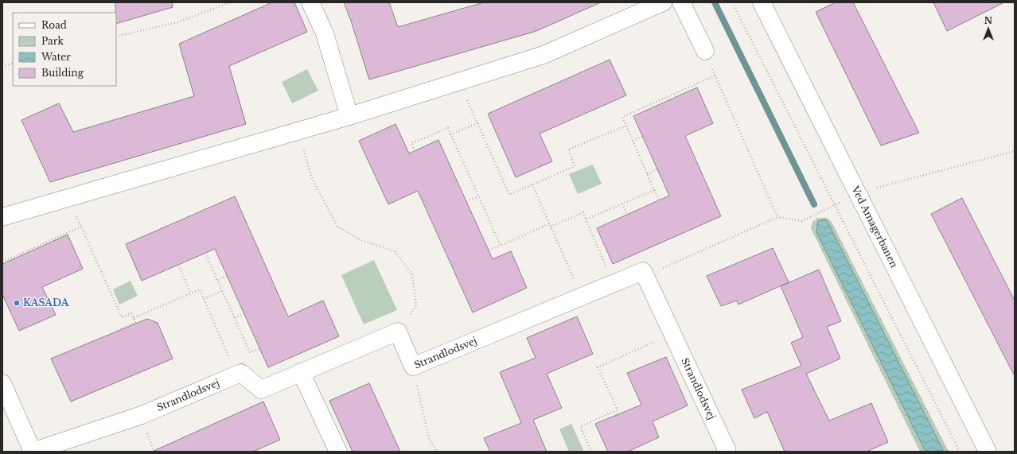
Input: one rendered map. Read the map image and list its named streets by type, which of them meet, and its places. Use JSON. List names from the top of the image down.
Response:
{
  "streets": {
    "street": ["Ved Amagerbanen", "Strandlodsvej"]
  },
  "places": ["KASADA"],
  "legend": [
    "Road",
    "Park",
    "Water",
    "Building"
  ],
  "north": "top"
}
